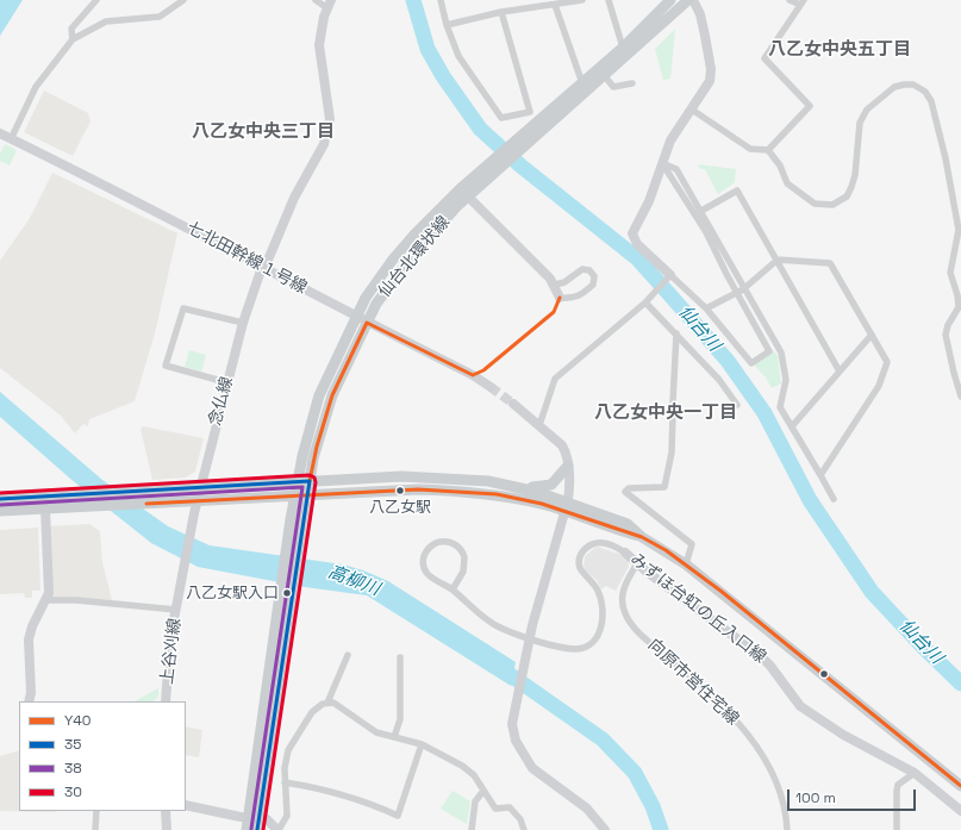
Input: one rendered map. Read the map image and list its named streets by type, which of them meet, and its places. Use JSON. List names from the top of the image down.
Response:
{
  "streets": {
    "main road": ["仙台北環状線"],
    "street": [
      "七北田幹線１号線",
      "念仏線",
      "みずほ台虹の丘入口線",
      "上谷刈線",
      "向原市営住宅線"
    ]
  },
  "crossings": [
    ["仙台北環状線", "七北田幹線１号線"],
    ["七北田幹線１号線", "念仏線"],
    ["念仏線", "上谷刈線"],
    ["みずほ台虹の丘入口線", "向原市営住宅線"]
  ],
  "districts": ["八乙女中央五丁目", "八乙女中央三丁目", "八乙女中央一丁目"],
  "water": ["仙台川", "高柳川"],
  "places": ["八乙女駅", "八乙女駅入口"],
  "lines": [
    "transit line Y40",
    "transit line 30",
    "transit line 35",
    "transit line 38"
  ],
  "legend": [
    "Y40",
    "35",
    "38",
    "30"
  ],
  "scale_bar": "100 m"
}
